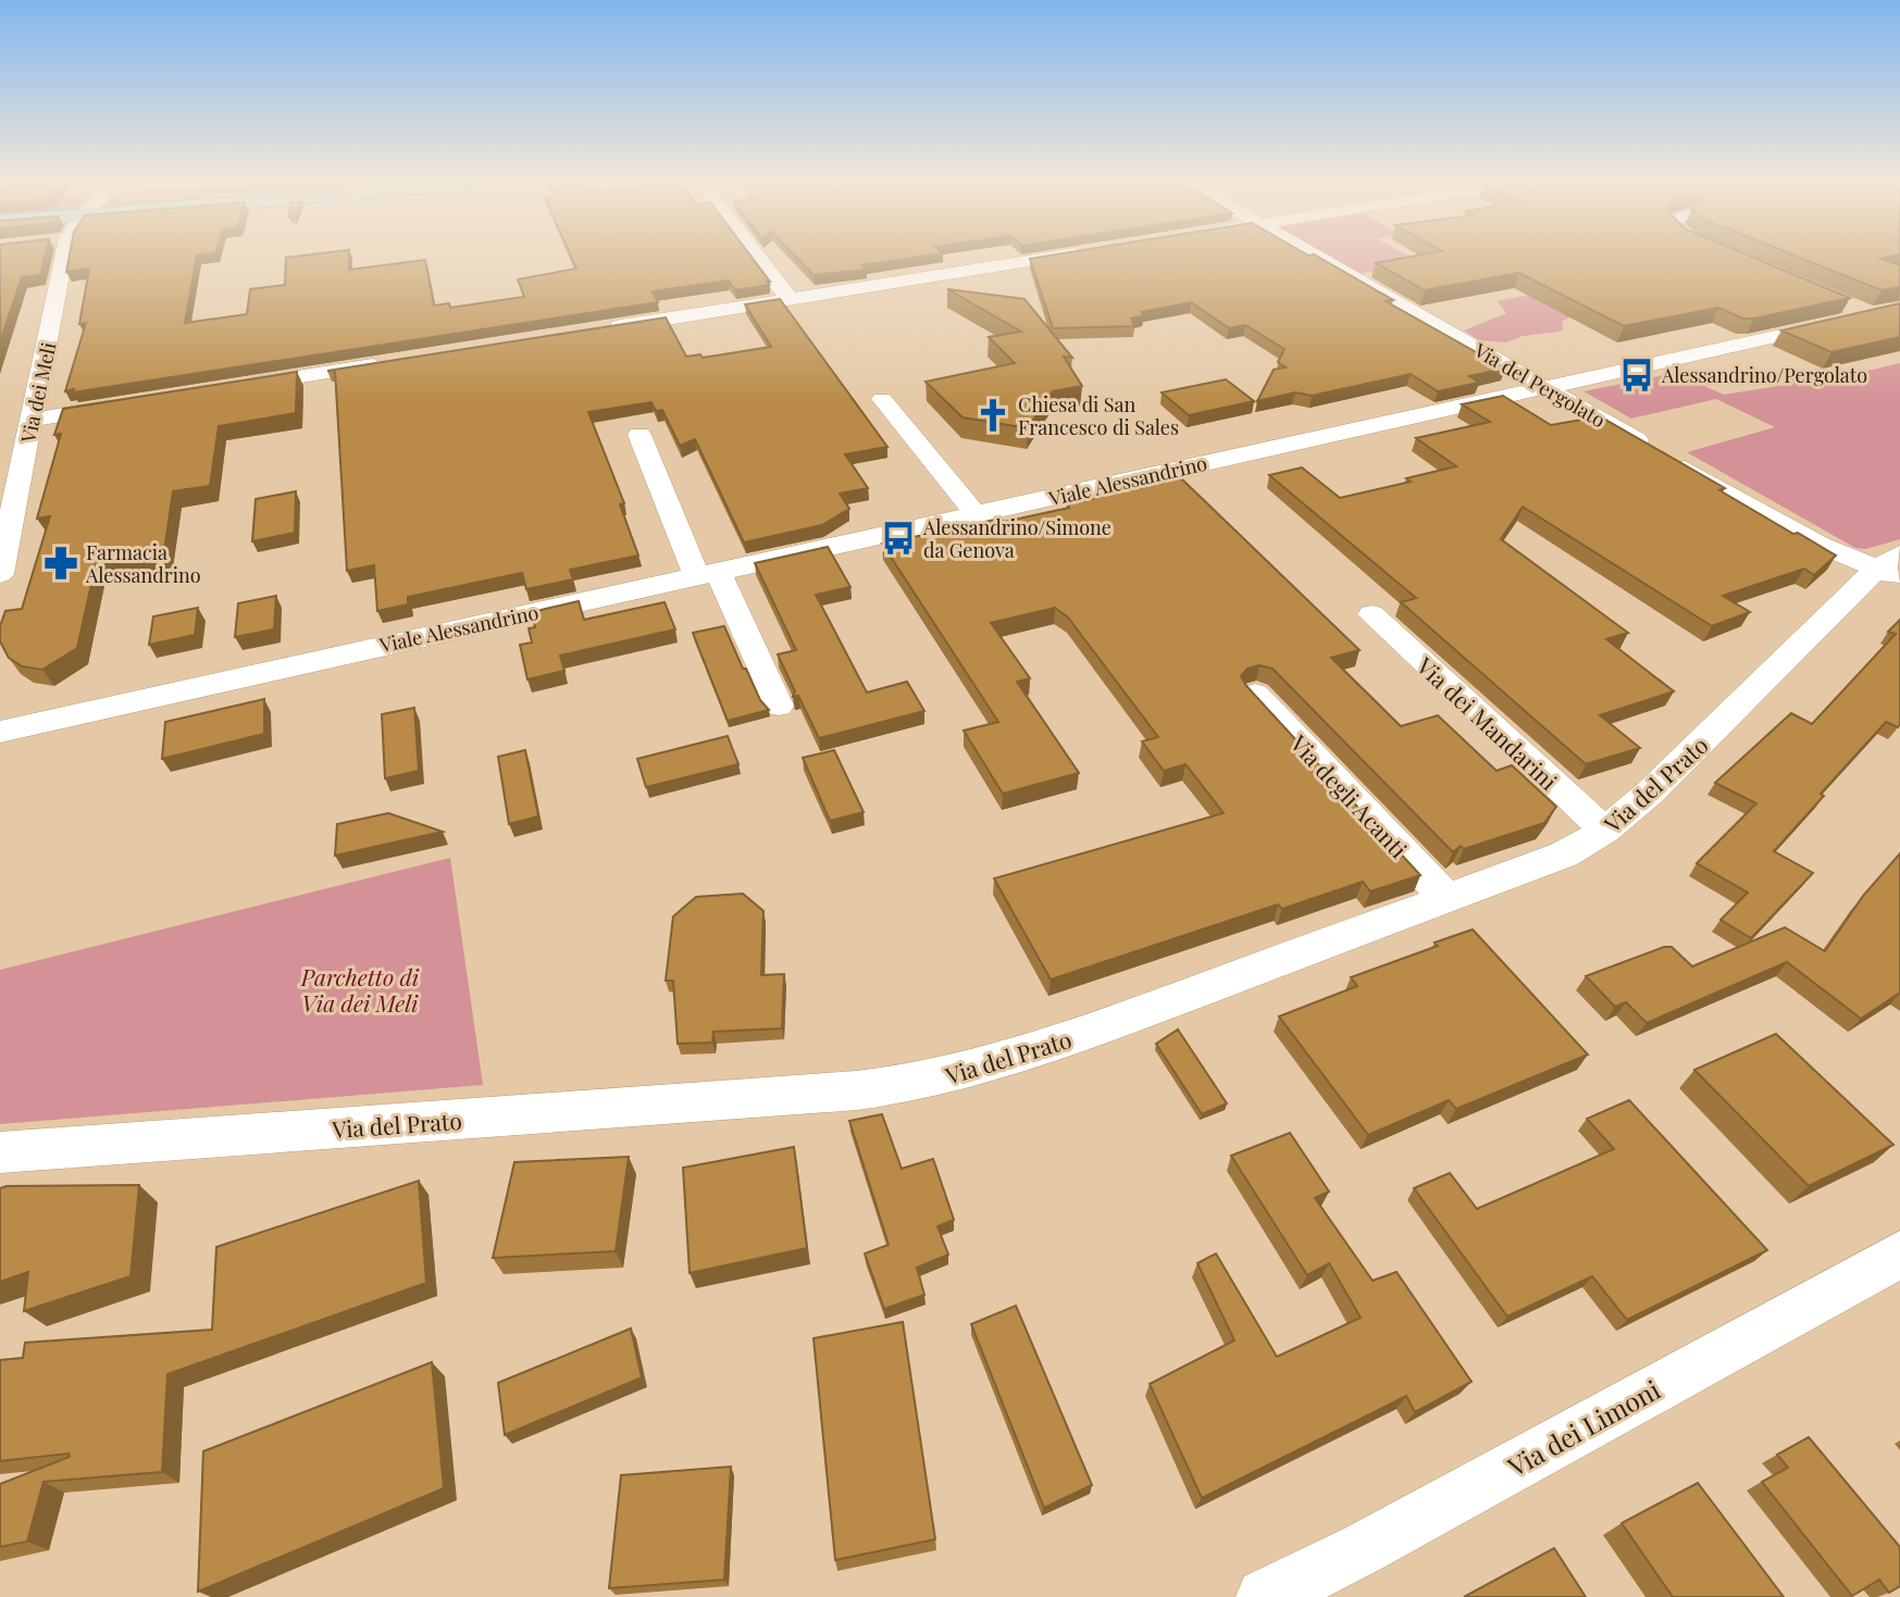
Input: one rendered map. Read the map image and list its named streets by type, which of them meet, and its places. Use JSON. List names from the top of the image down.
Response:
{
  "streets": {
    "street": [
      "Via del Pergolato",
      "Via dei Meli",
      "Viale Alessandrino",
      "Via dei Mandarini",
      "Via del Prato",
      "Via degli Acanti",
      "Via dei Limoni"
    ]
  },
  "crossings": [
    ["Via del Pergolato", "Viale Alessandrino"],
    ["Via del Pergolato", "Via del Prato"],
    ["Via dei Mandarini", "Via del Prato"],
    ["Via del Prato", "Via degli Acanti"]
  ],
  "parks": ["Parchetto di Via dei Meli"],
  "places": {
    "bus stop": ["Alessandrino/Pergolato", "Alessandrino/Simone da Genova"],
    "church": ["Chiesa di San Francesco di Sales"],
    "pharmacy": ["Farmacia Alessandrino"]
  }
}
